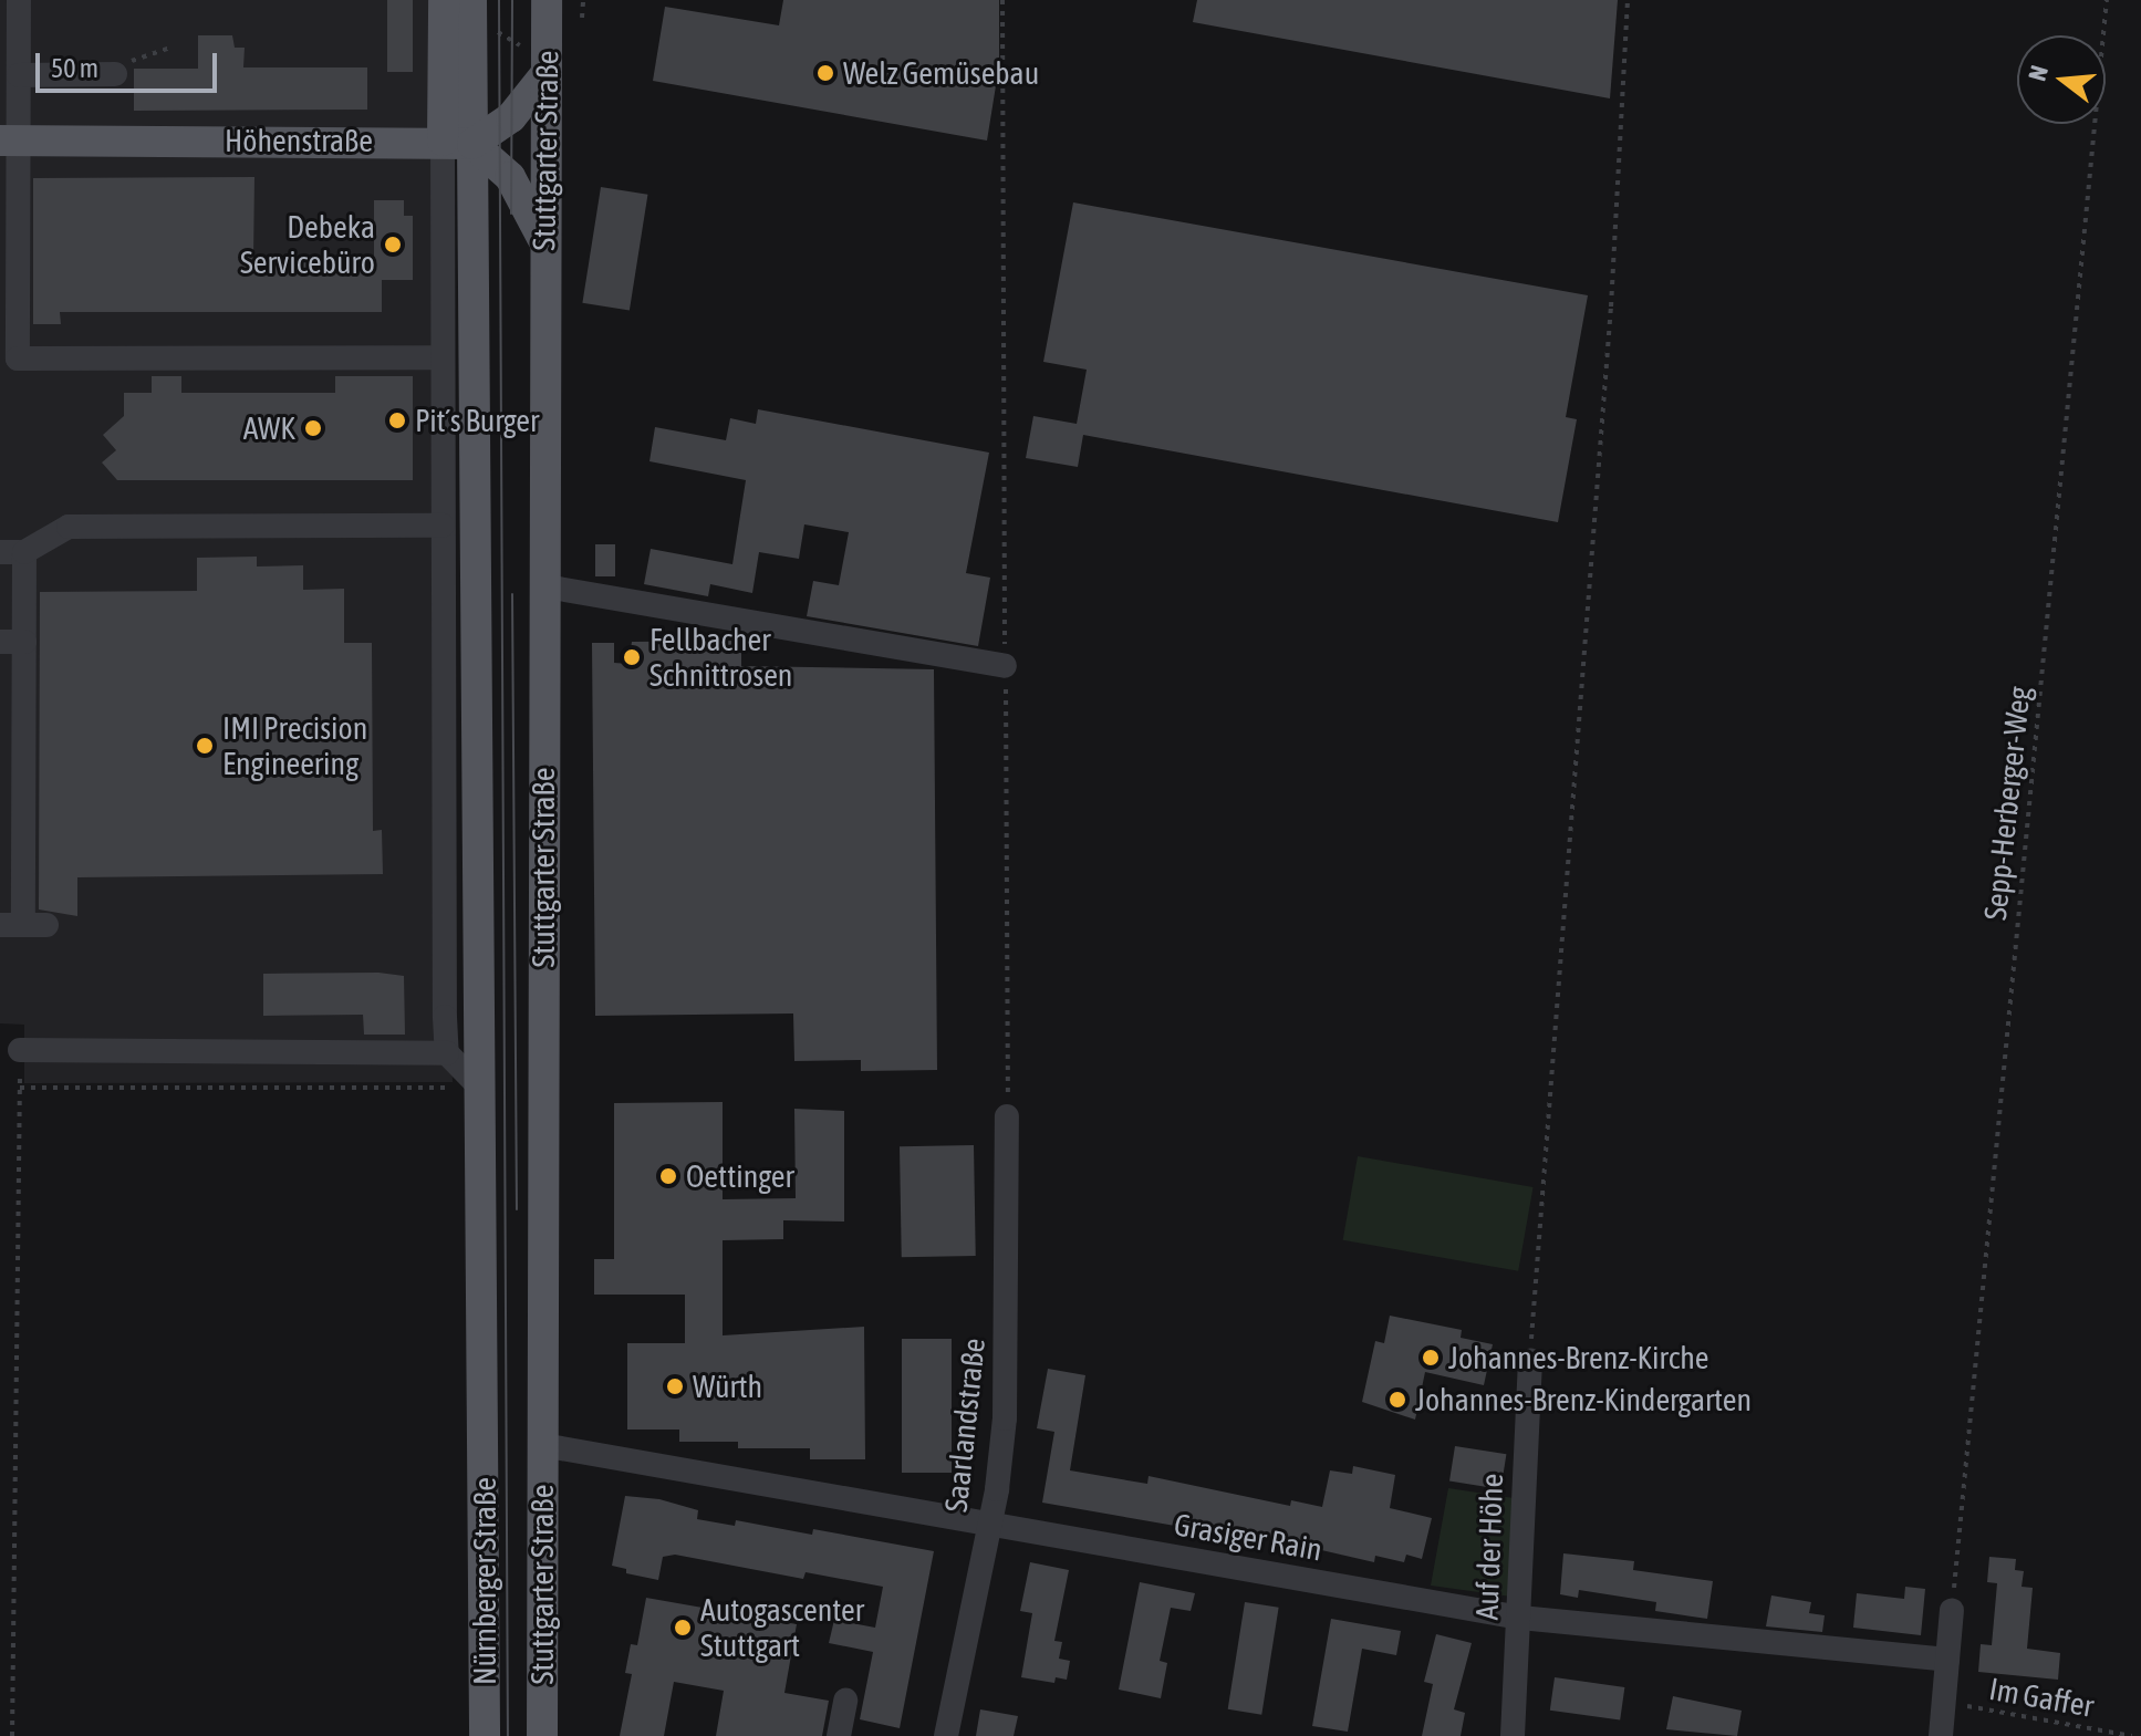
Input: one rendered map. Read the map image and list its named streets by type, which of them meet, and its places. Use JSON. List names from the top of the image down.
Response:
{
  "streets": {
    "main road": ["Höhenstraße", "Stuttgarter Straße", "Nürnberger Straße"],
    "street": ["Saarlandstraße", "Grasiger Rain", "Auf der Höhe"],
    "path": ["Sepp-Herberger-Weg", "Im Gaffer"]
  },
  "crossings": [
    ["Höhenstraße", "Stuttgarter Straße"],
    ["Stuttgarter Straße", "Grasiger Rain"],
    ["Stuttgarter Straße", "Nürnberger Straße"],
    ["Saarlandstraße", "Grasiger Rain"],
    ["Grasiger Rain", "Auf der Höhe"]
  ],
  "places": [
    "Welz Gemüsebau",
    "Debeka Servicebüro",
    "Pit´s Burger",
    "AWK",
    "Fellbacher Schnittrosen",
    "IMI Precision Engineering",
    "Oettinger",
    "Johannes-Brenz-Kirche",
    "Würth",
    "Johannes-Brenz-Kindergarten",
    "Autogascenter Stuttgart"
  ],
  "scale_bar": "50 m",
  "north": "left"
}
